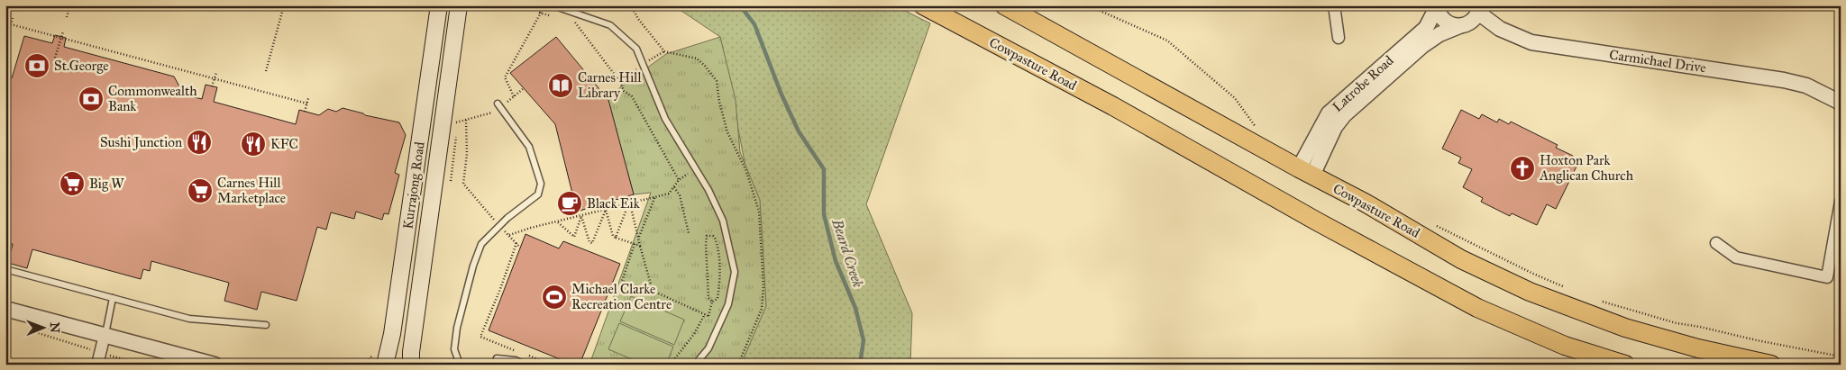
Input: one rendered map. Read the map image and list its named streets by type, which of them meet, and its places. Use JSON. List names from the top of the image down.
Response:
{
  "streets": {
    "main road": ["Cowpasture Road", "Kurrajong Road"],
    "street": ["Carmichael Drive", "Latrobe Road"]
  },
  "crossings": [
    ["Carmichael Drive", "Latrobe Road"],
    ["Cowpasture Road", "Latrobe Road"]
  ],
  "water": ["Beard Creek"],
  "places": {
    "bank": ["St.George", "Commonwealth Bank"],
    "library": ["Carnes Hill Library"],
    "restaurant": ["Sushi Junction", "KFC"],
    "church": ["Hoxton Park Anglican Church"],
    "supermarket": ["Big W", "Carnes Hill Marketplace"],
    "cafe": ["Black Eik"],
    "sports": ["Michael Clarke Recreation Centre"]
  },
  "north": "right"
}
